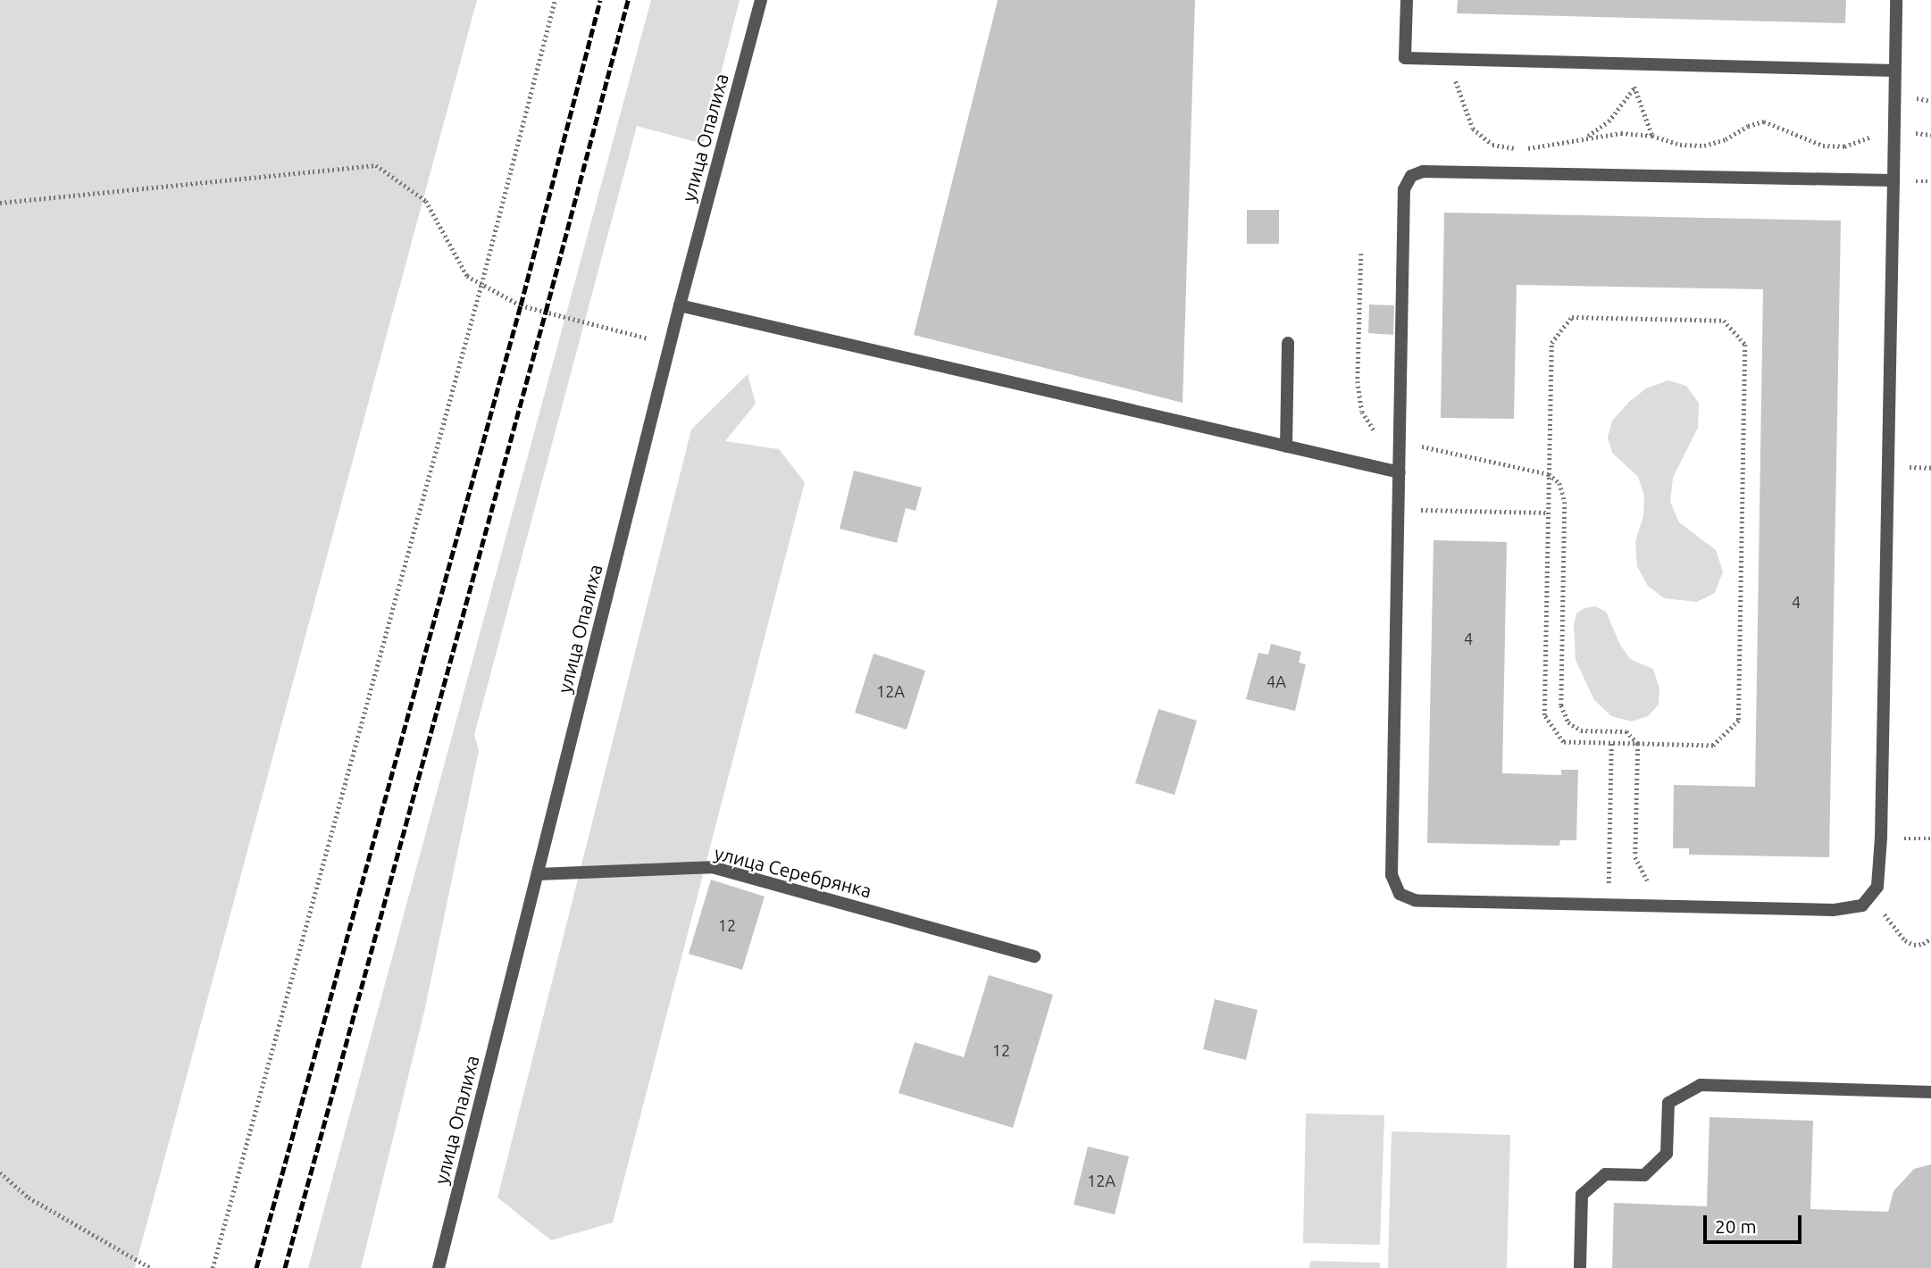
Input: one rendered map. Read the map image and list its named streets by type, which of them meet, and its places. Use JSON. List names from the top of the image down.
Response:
{
  "streets": {
    "street": ["улица Опалиха", "улица Серебрянка"]
  },
  "crossings": [
    ["улица Опалиха", "улица Серебрянка"]
  ],
  "house_numbers": [
    "4",
    "4",
    "4А",
    "12А",
    "12",
    "12",
    "12А"
  ],
  "scale_bar": "20 m"
}
